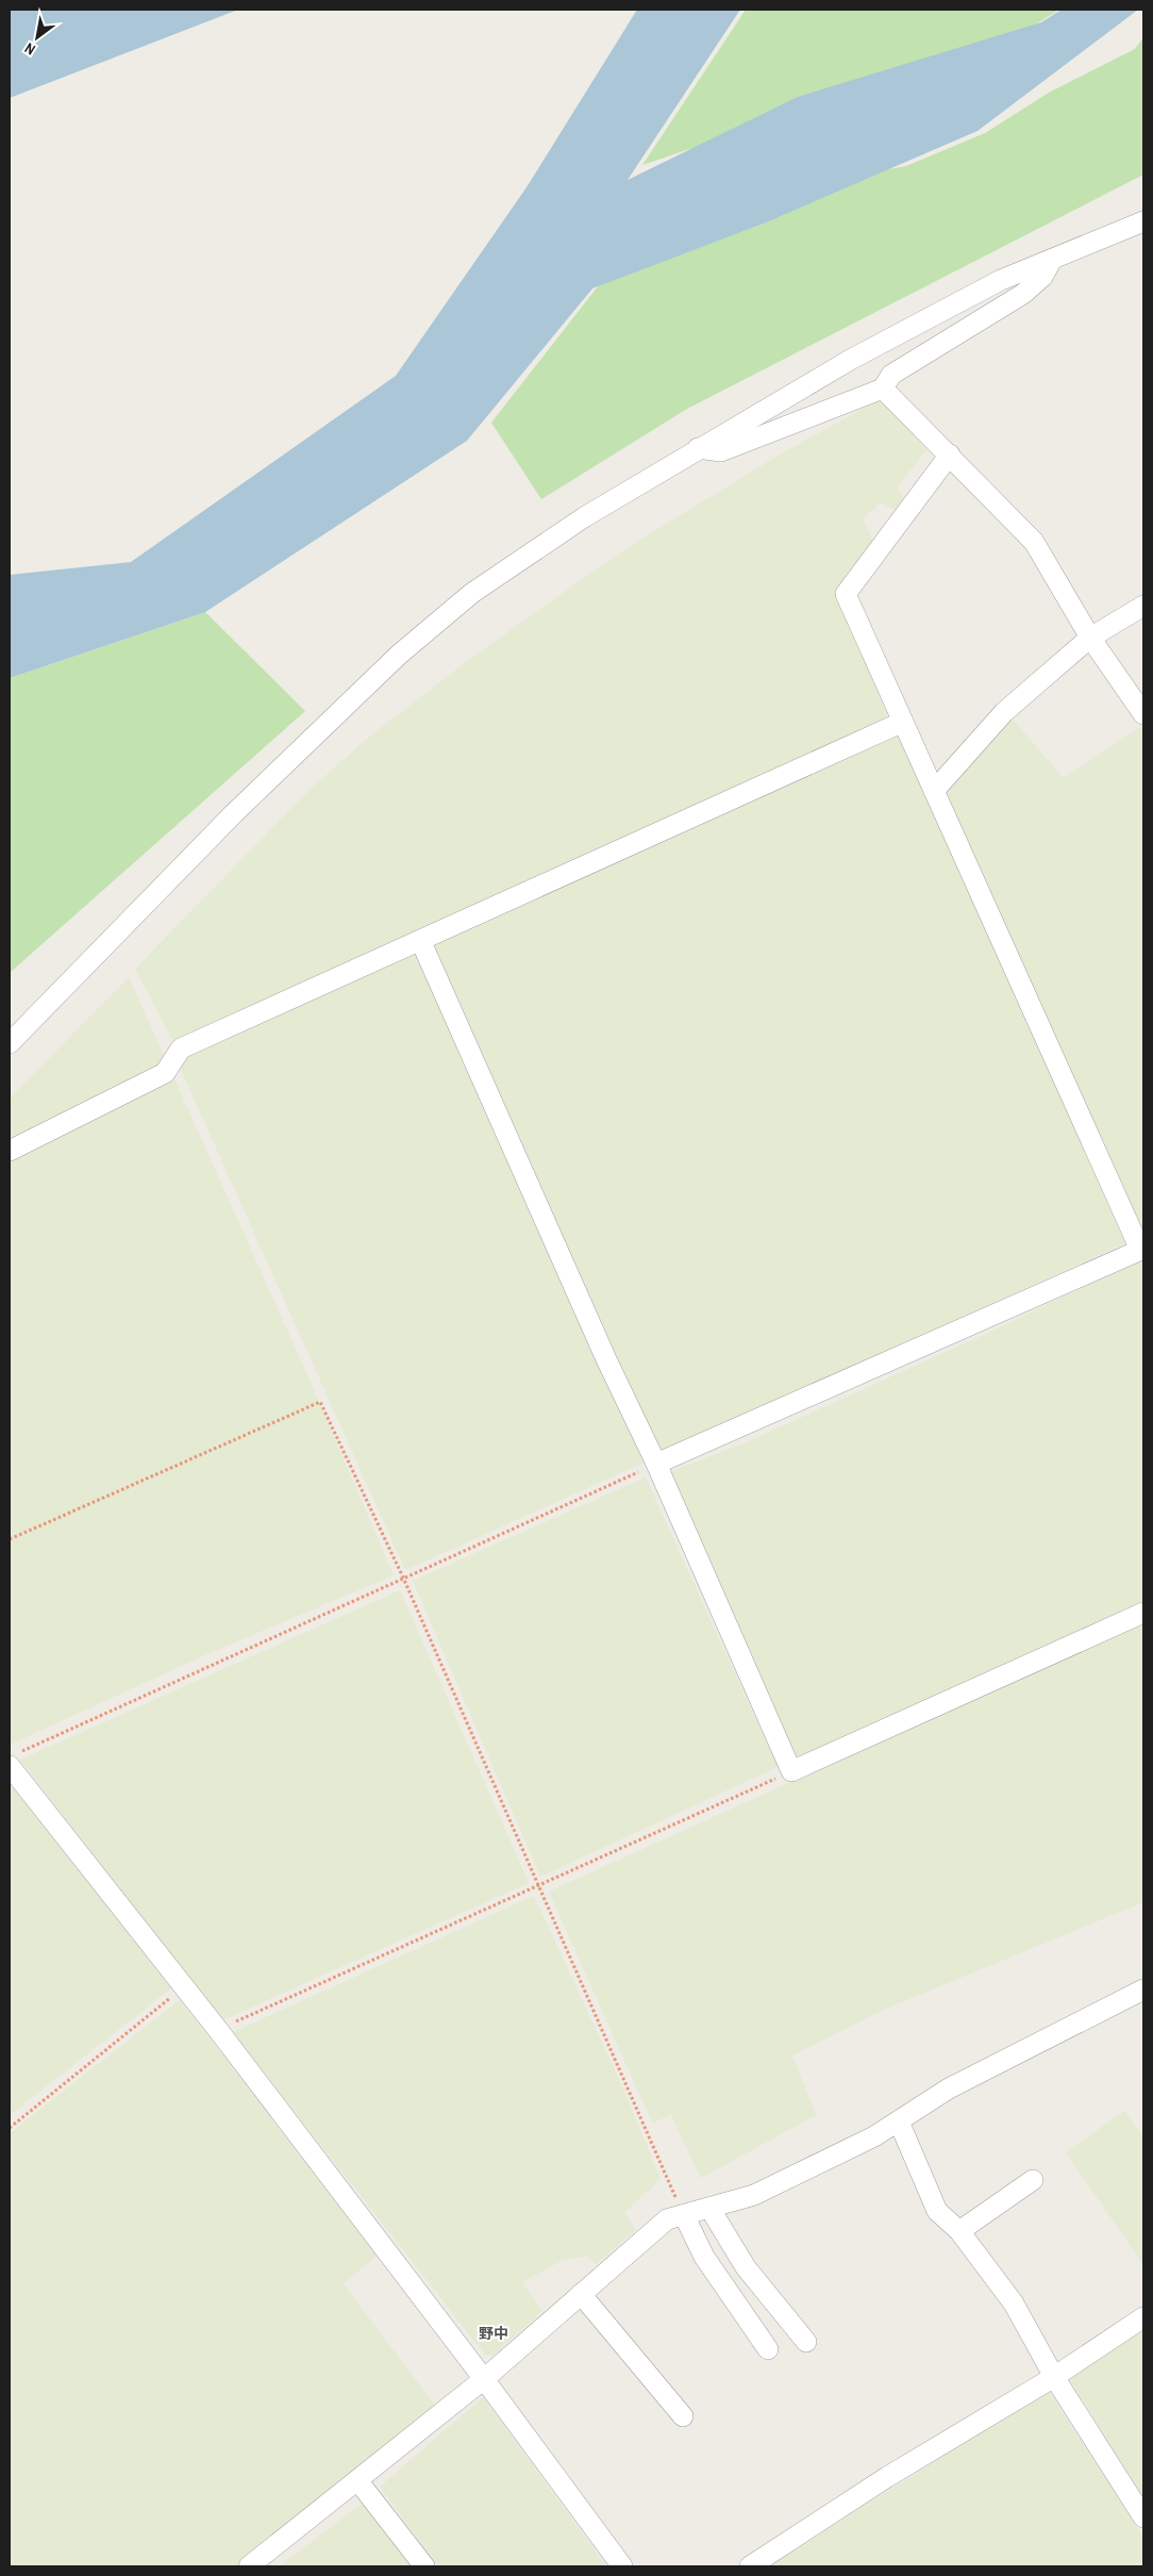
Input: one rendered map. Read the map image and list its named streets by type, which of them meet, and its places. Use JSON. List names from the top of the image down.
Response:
{
  "districts": ["野中"],
  "north": "bottom left"
}
